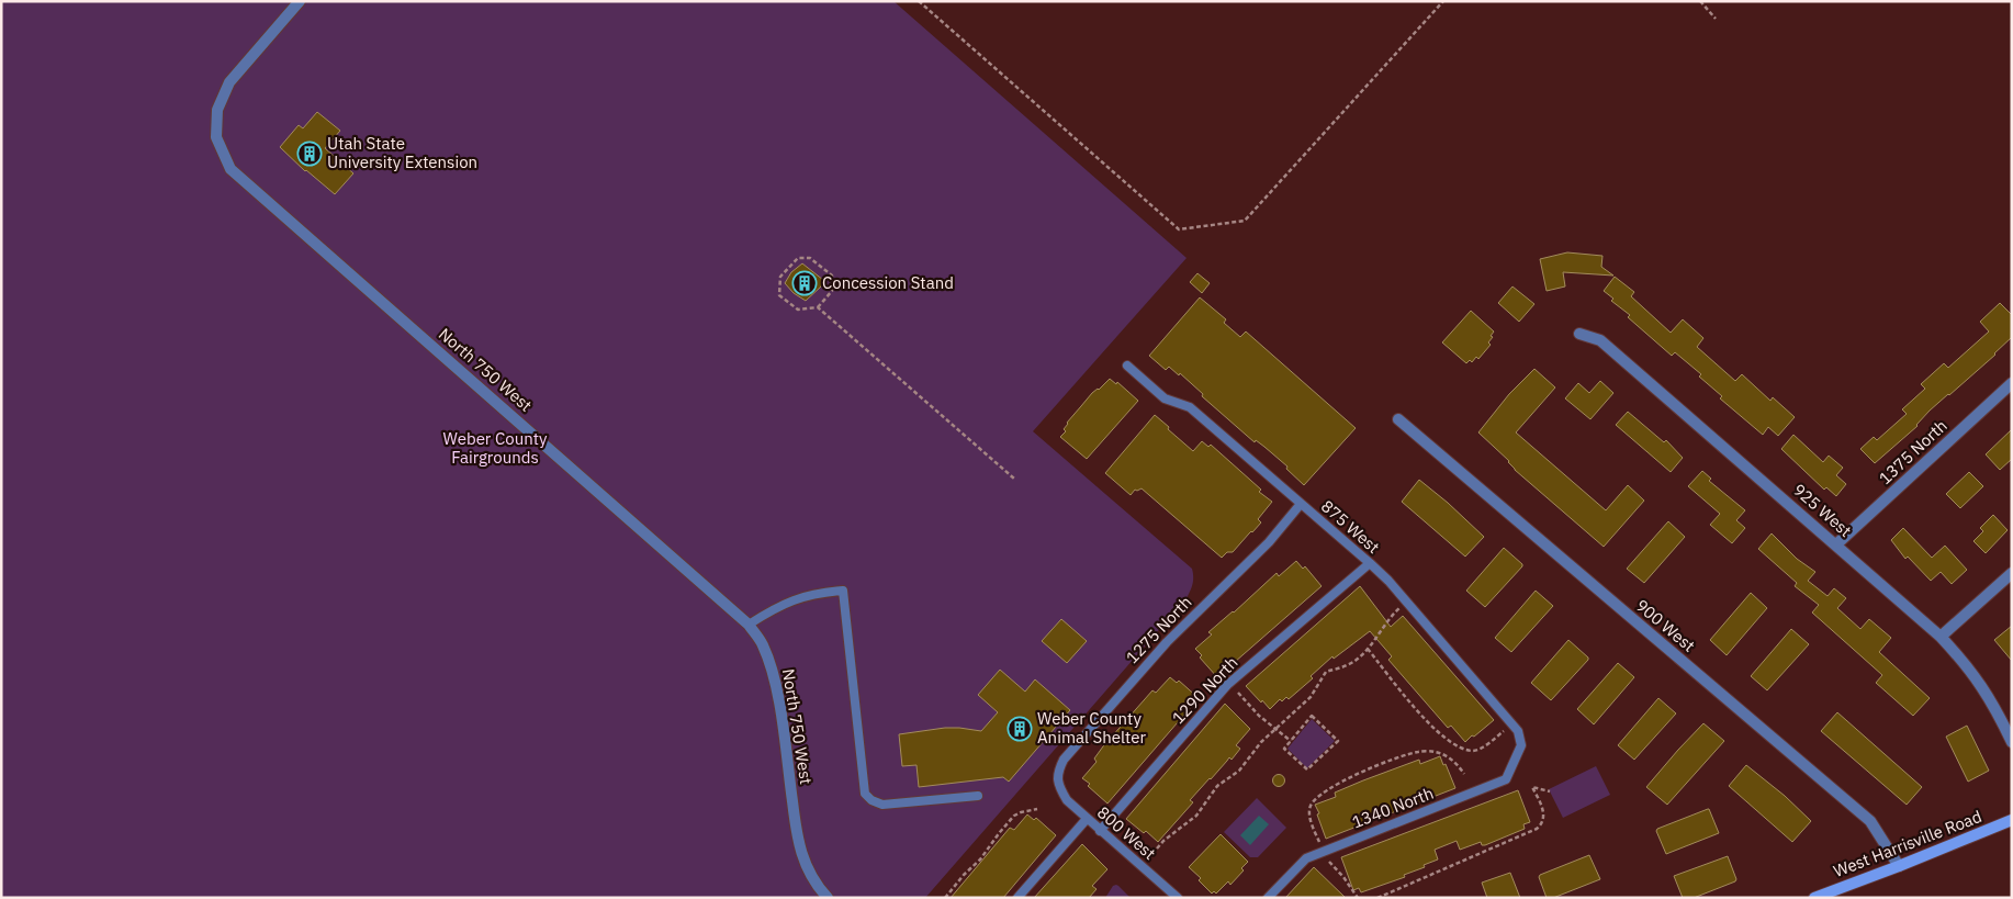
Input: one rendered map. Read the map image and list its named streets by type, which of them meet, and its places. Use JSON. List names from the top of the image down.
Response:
{
  "streets": {
    "main road": ["West Harrisville Road"],
    "street": [
      "North 750 West",
      "1375 North",
      "925 West",
      "900 West"
    ],
    "lane": [
      "875 West",
      "1275 North",
      "1290 North",
      "1340 North",
      "800 West"
    ]
  },
  "crossings": [
    ["1375 North", "925 West"],
    ["875 West", "1275 North"],
    ["875 West", "1290 North"],
    ["875 West", "1340 North"],
    ["900 West", "West Harrisville Road"],
    ["1275 North", "800 West"],
    ["1290 North", "800 West"]
  ],
  "parks": ["Weber County Fairgrounds"],
  "places": {
    "building": ["Utah State University Extension", "Concession Stand", "Weber County Animal Shelter"]
  }
}
